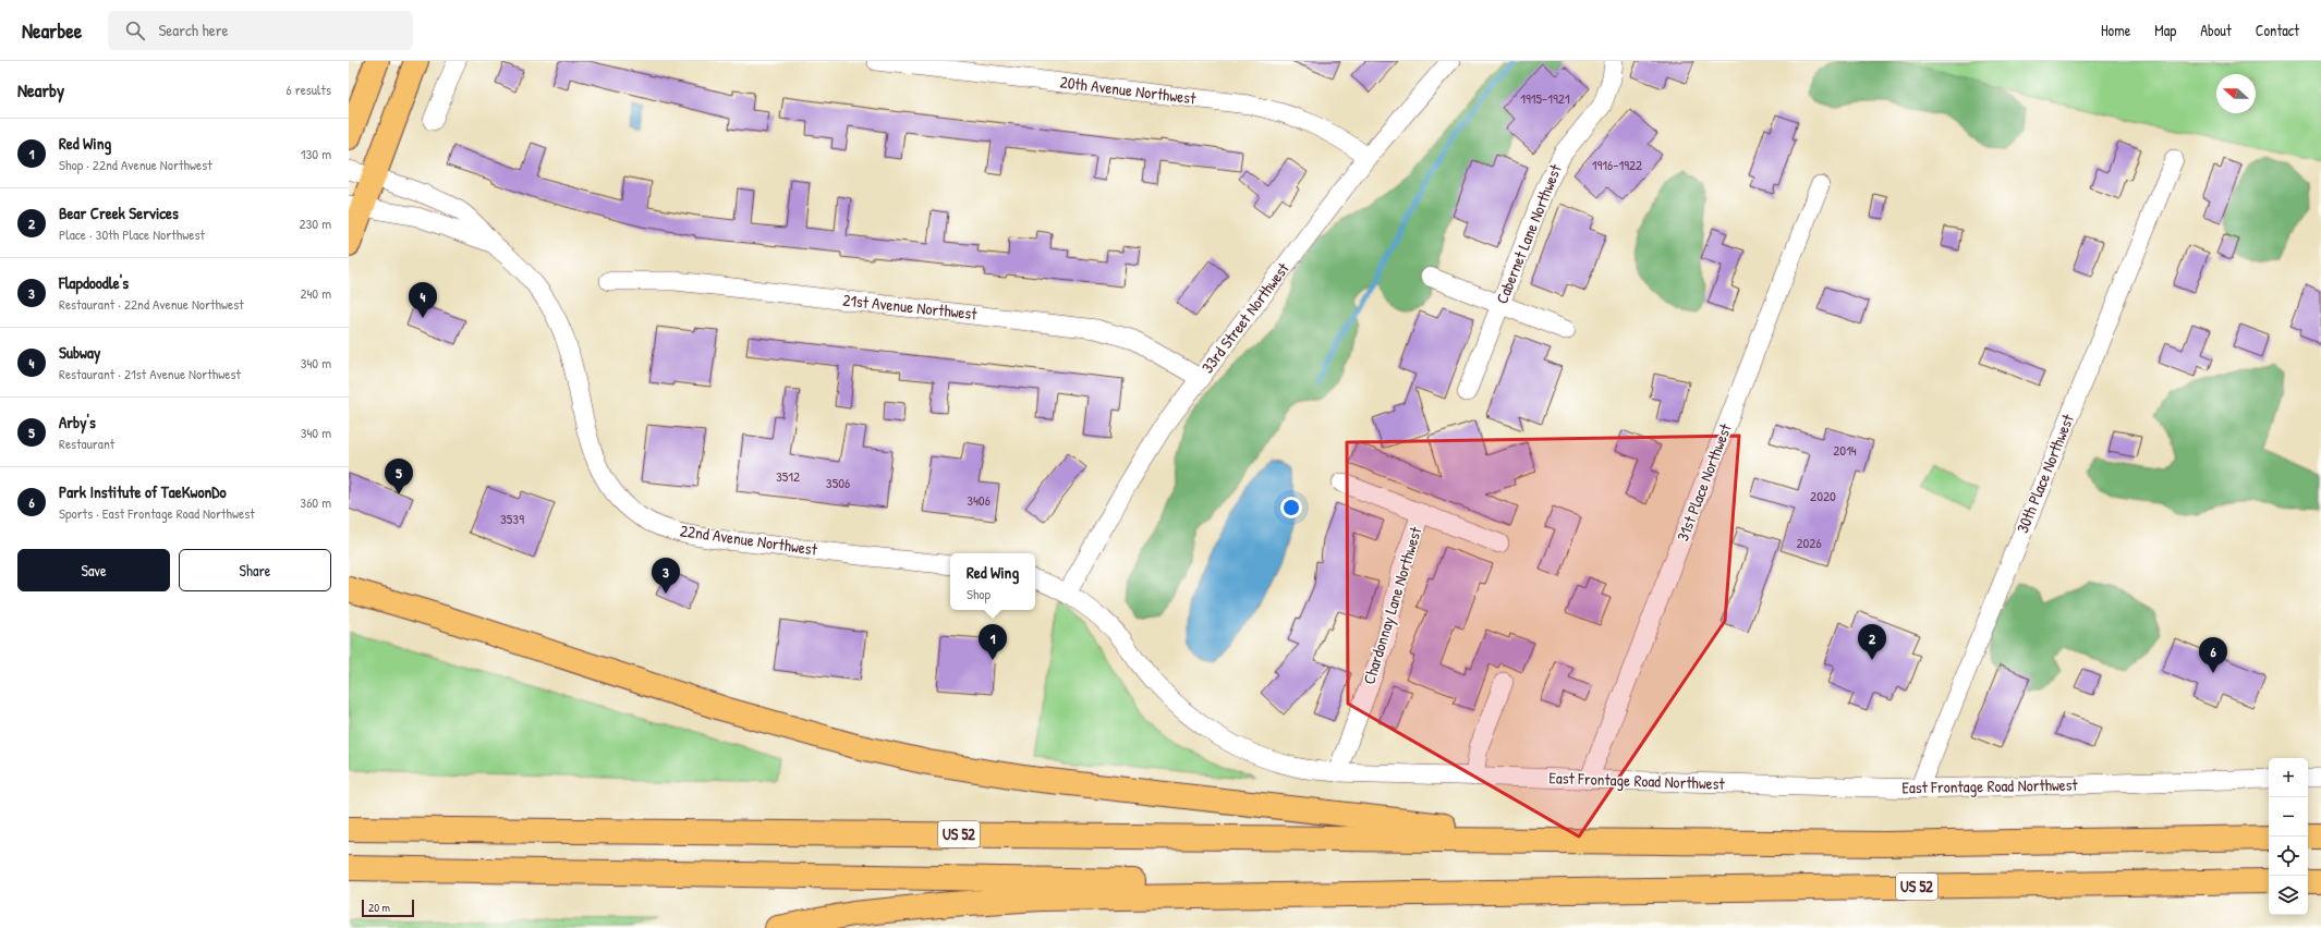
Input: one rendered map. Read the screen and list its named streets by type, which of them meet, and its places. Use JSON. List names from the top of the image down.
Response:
{
  "streets": {
    "main road": ["US 52"],
    "street": [
      "20th Avenue Northwest",
      "Cabernet Lane Northwest",
      "21st Avenue Northwest",
      "33rd Street Northwest",
      "30th Place Northwest",
      "31st Place Northwest",
      "22nd Avenue Northwest",
      "Chardonnay Lane Northwest",
      "East Frontage Road Northwest"
    ]
  },
  "crossings": [
    ["20th Avenue Northwest", "33rd Street Northwest"],
    ["21st Avenue Northwest", "33rd Street Northwest"],
    ["33rd Street Northwest", "East Frontage Road Northwest"],
    ["30th Place Northwest", "East Frontage Road Northwest"],
    ["31st Place Northwest", "East Frontage Road Northwest"],
    ["Chardonnay Lane Northwest", "East Frontage Road Northwest"]
  ],
  "house_numbers": [
    "1915-1921",
    "1916-1922",
    "2014",
    "3512",
    "3506",
    "2020",
    "3406",
    "3539",
    "2026"
  ],
  "scale_bar": "20 m",
  "north": "left",
  "page": {
    "header": "Nearbee",
    "search": "Search here",
    "nav": [
      "Home",
      "Map",
      "About",
      "Contact"
    ],
    "heading": ["Nearby", "6 results"],
    "list": [
      {
        "mark": "1",
        "name": "Red Wing",
        "note": "Shop · 22nd Avenue Northwest",
        "value": "130 m"
      },
      {
        "mark": "2",
        "name": "Bear Creek Services",
        "note": "Place · 30th Place Northwest",
        "value": "230 m"
      },
      {
        "mark": "3",
        "name": "Flapdoodle's",
        "note": "Restaurant · 22nd Avenue Northwest",
        "value": "240 m"
      },
      {
        "mark": "4",
        "name": "Subway",
        "note": "Restaurant · 21st Avenue Northwest",
        "value": "340 m"
      },
      {
        "mark": "5",
        "name": "Arby's",
        "note": "Restaurant",
        "value": "340 m"
      },
      {
        "mark": "6",
        "name": "Park Institute of TaeKwonDo",
        "note": "Sports · East Frontage Road Northwest",
        "value": "360 m"
      }
    ],
    "pins": [
      "4",
      "5",
      "3",
      "1",
      "2",
      "6"
    ],
    "buttons": ["Save", "Share"],
    "popup": ["Red Wing", "Shop"],
    "map_buttons": ["+", "−"],
    "scale": "20 m"
  }
}
